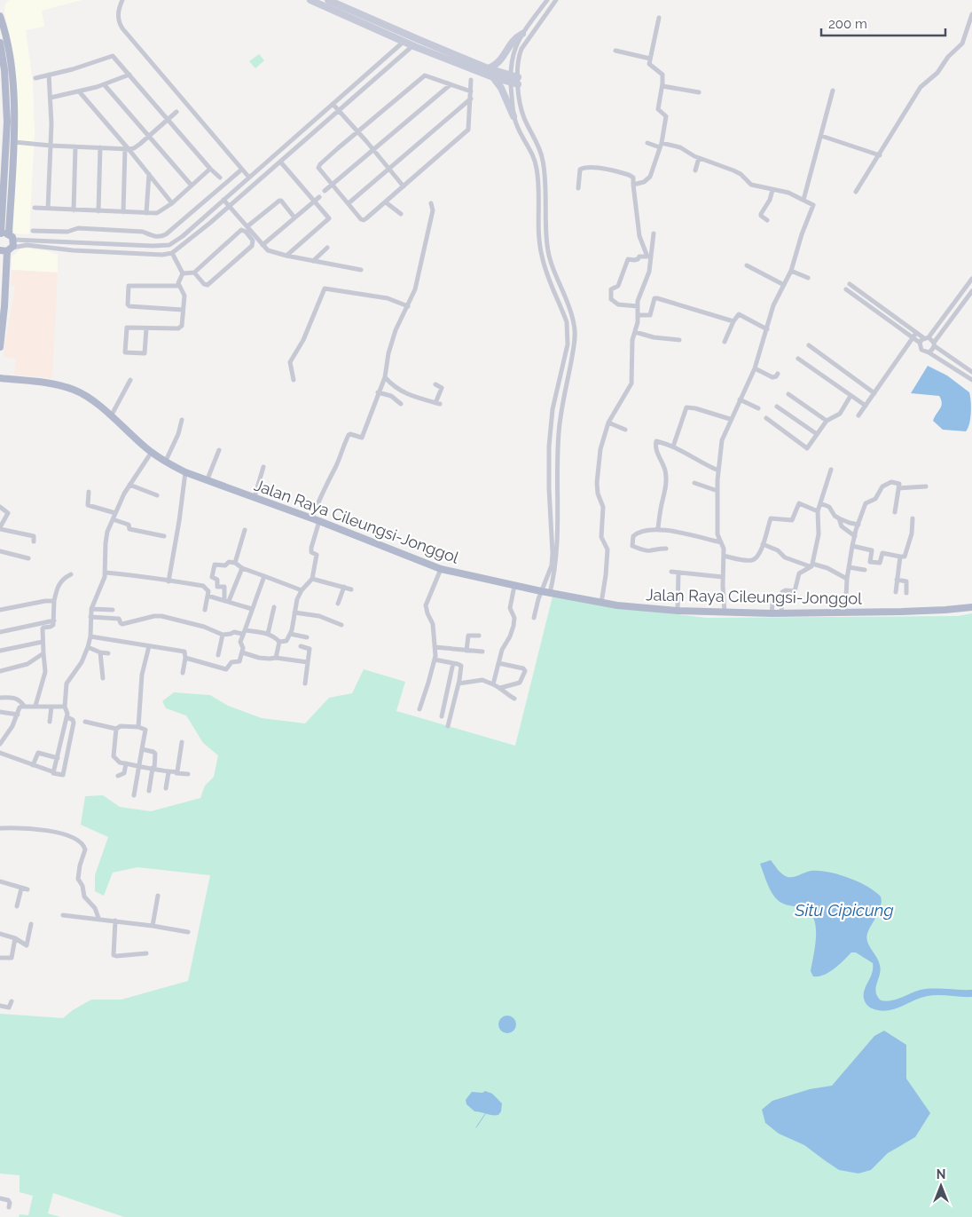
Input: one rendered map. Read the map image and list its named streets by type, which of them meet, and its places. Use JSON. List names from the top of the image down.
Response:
{
  "streets": {
    "main road": ["Jalan Raya Cileungsi-Jonggol"]
  },
  "water": ["Situ Cipicung"],
  "scale_bar": "200 m",
  "north": "top"
}
